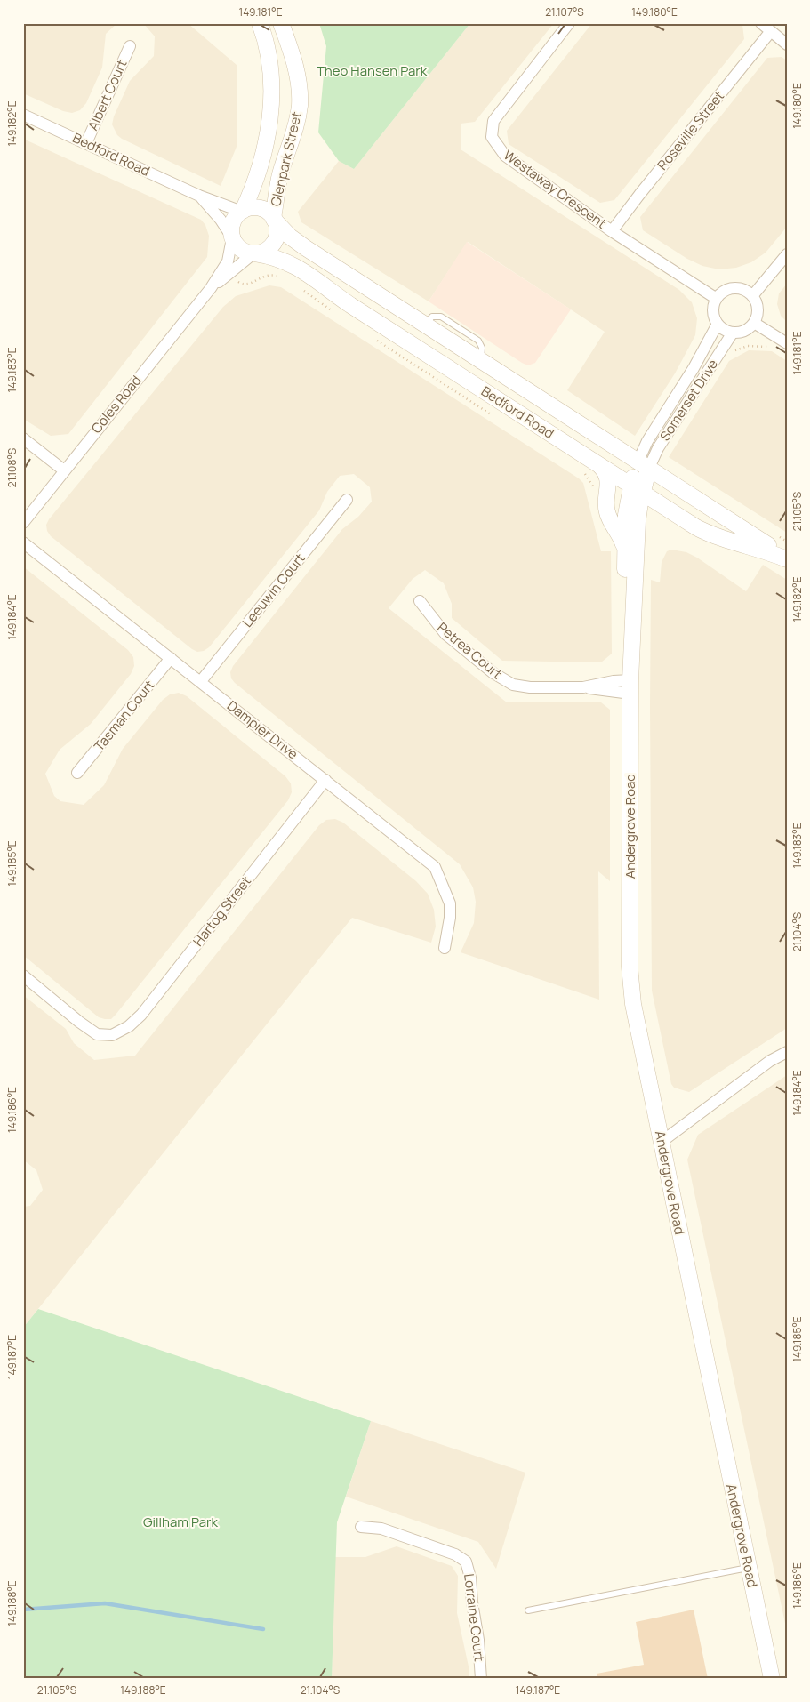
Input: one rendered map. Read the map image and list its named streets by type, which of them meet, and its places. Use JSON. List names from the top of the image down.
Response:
{
  "streets": {
    "street": [
      "Albert Court",
      "Roseville Street",
      "Bedford Road",
      "Glenpark Street",
      "Westaway Crescent",
      "Somerset Drive",
      "Coles Road",
      "Leeuwin Court",
      "Petrea Court",
      "Tasman Court",
      "Dampier Drive",
      "Andergrove Road",
      "Hartog Street",
      "Lorraine Court"
    ]
  },
  "crossings": [
    ["Albert Court", "Bedford Road"],
    ["Roseville Street", "Westaway Crescent"],
    ["Bedford Road", "Glenpark Street"],
    ["Bedford Road", "Somerset Drive"],
    ["Bedford Road", "Coles Road"],
    ["Bedford Road", "Andergrove Road"],
    ["Glenpark Street", "Coles Road"],
    ["Westaway Crescent", "Somerset Drive"],
    ["Somerset Drive", "Andergrove Road"],
    ["Leeuwin Court", "Dampier Drive"],
    ["Petrea Court", "Andergrove Road"],
    ["Tasman Court", "Dampier Drive"],
    ["Dampier Drive", "Hartog Street"]
  ],
  "parks": ["Theo Hansen Park", "Gillham Park"],
  "coordinates": [
    "149.181°E",
    "21.107°S",
    "149.180°E",
    "149.182°E",
    "149.183°E",
    "21.108°S",
    "21.105°S",
    "149.184°E",
    "149.185°E",
    "21.104°S",
    "149.186°E",
    "149.187°E",
    "149.188°E"
  ]
}
